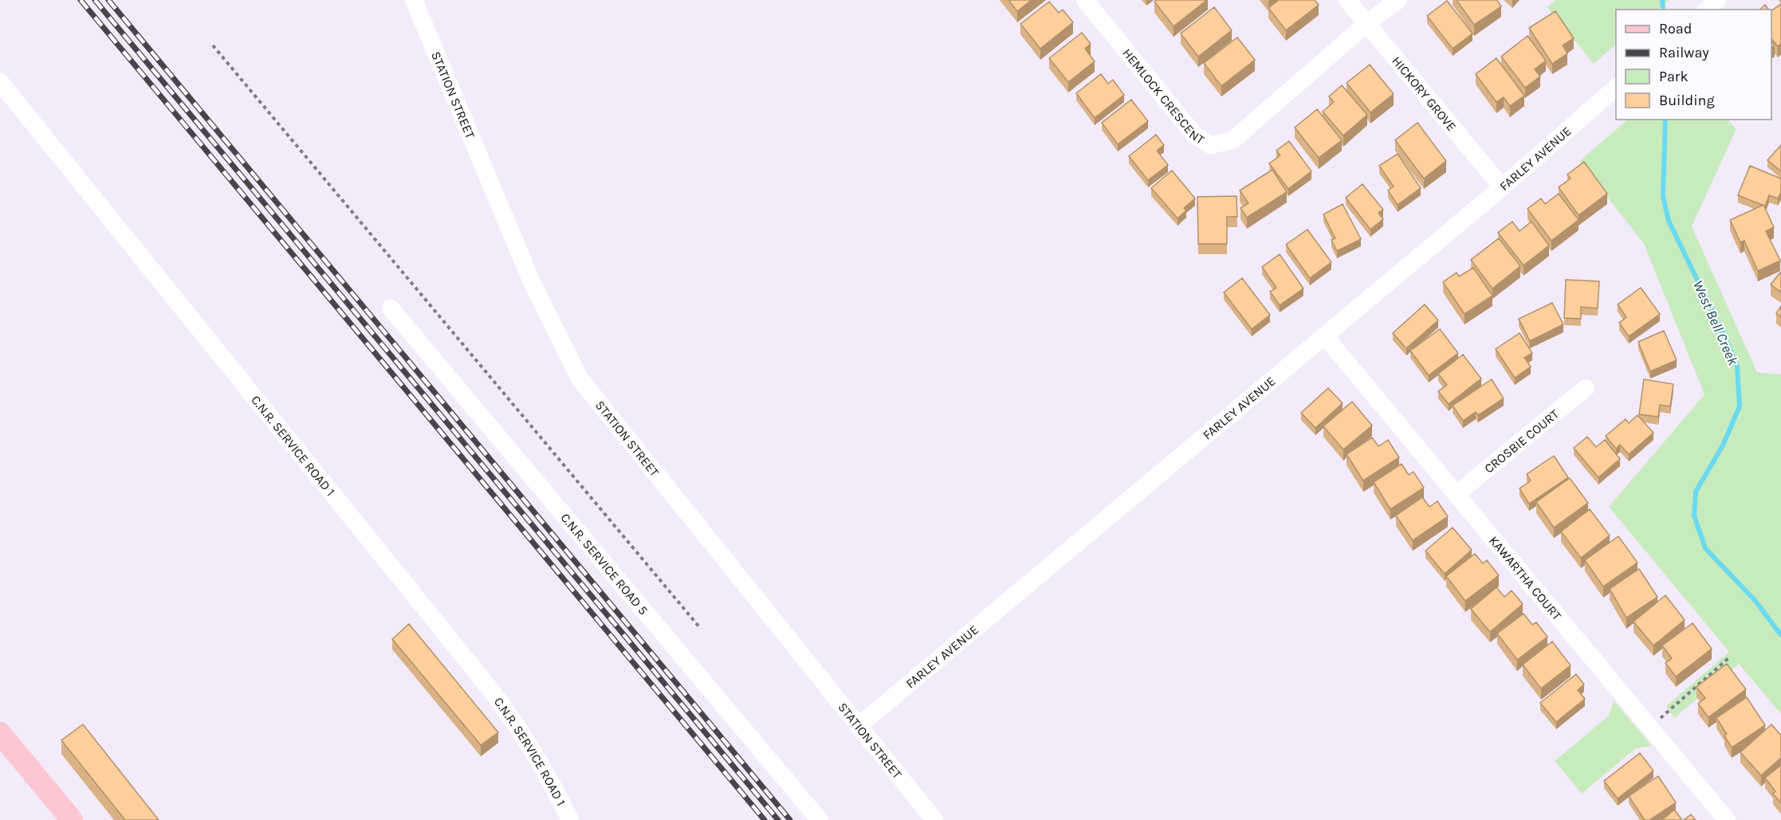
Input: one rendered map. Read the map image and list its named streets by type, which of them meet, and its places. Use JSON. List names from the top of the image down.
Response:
{
  "streets": {
    "street": [
      "HICKORY GROVE",
      "STATION STREET",
      "HEMLOCK CRESCENT",
      "FARLEY AVENUE",
      "CROSBIE COURT",
      "C.N.R. SERVICE ROAD 1",
      "C.N.R. SERVICE ROAD 5",
      "KAWARTHA COURT"
    ]
  },
  "crossings": [
    ["HICKORY GROVE", "HEMLOCK CRESCENT"],
    ["HICKORY GROVE", "FARLEY AVENUE"],
    ["STATION STREET", "FARLEY AVENUE"],
    ["FARLEY AVENUE", "KAWARTHA COURT"],
    ["CROSBIE COURT", "KAWARTHA COURT"]
  ],
  "water": ["West Bell Creek"],
  "legend": [
    "Road",
    "Railway",
    "Park",
    "Building"
  ]
}
